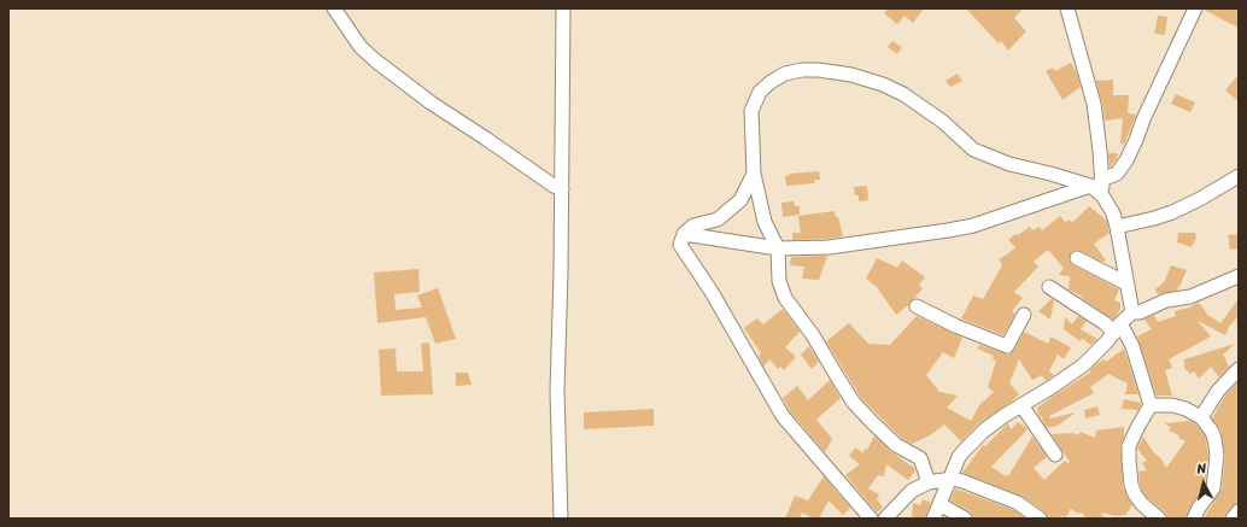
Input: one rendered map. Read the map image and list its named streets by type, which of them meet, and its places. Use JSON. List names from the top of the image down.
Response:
{
  "north": "top"
}
